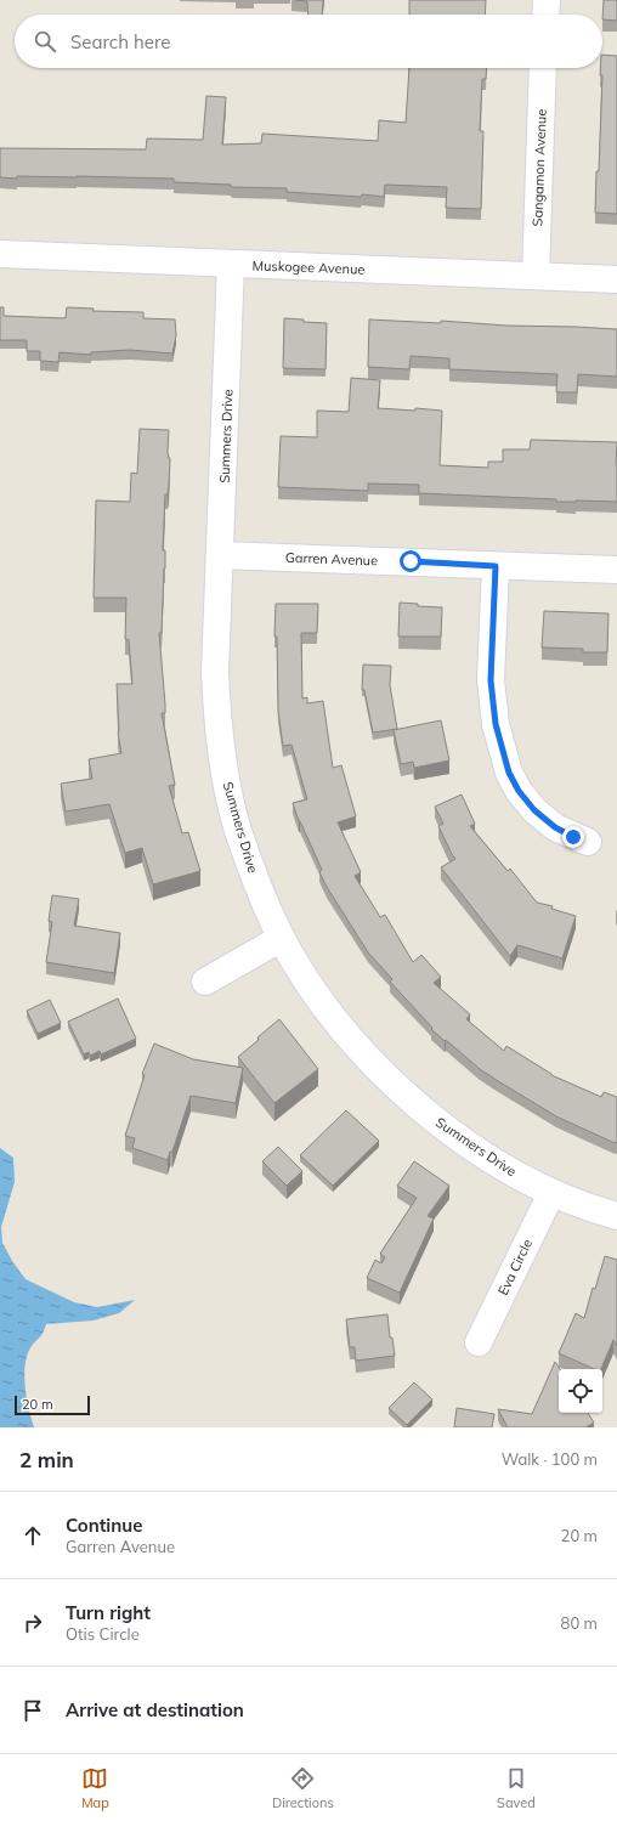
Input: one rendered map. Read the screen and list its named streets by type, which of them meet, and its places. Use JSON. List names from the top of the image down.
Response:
{
  "streets": {
    "street": [
      "Sangamon Avenue",
      "Muskogee Avenue",
      "Summers Drive",
      "Garren Avenue",
      "Eva Circle"
    ]
  },
  "crossings": [
    ["Sangamon Avenue", "Muskogee Avenue"],
    ["Muskogee Avenue", "Summers Drive"],
    ["Summers Drive", "Garren Avenue"],
    ["Summers Drive", "Eva Circle"]
  ],
  "scale_bar": "20 m",
  "page": {
    "search": "Search here",
    "scale": "20 m",
    "heading": ["2 min", "Walk · 100 m"],
    "list": [
      ["Continue", "Garren Avenue", "20 m"],
      ["Turn right", "Otis Circle", "80 m"],
      "Arrive at destination"
    ],
    "nav": ["Map", "Directions", "Saved"]
  }
}
